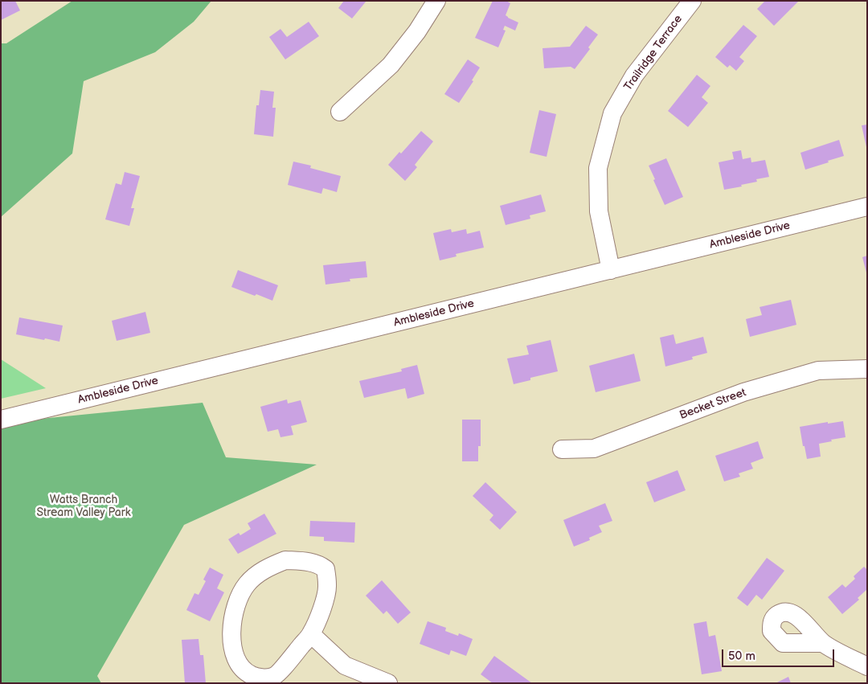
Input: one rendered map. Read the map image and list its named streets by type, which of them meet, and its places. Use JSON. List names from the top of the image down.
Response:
{
  "streets": {
    "street": ["Trailridge Terrace", "Ambleside Drive", "Becket Street"]
  },
  "crossings": [
    ["Trailridge Terrace", "Ambleside Drive"]
  ],
  "parks": ["Watts Branch Stream Valley Park"],
  "scale_bar": "50 m"
}
